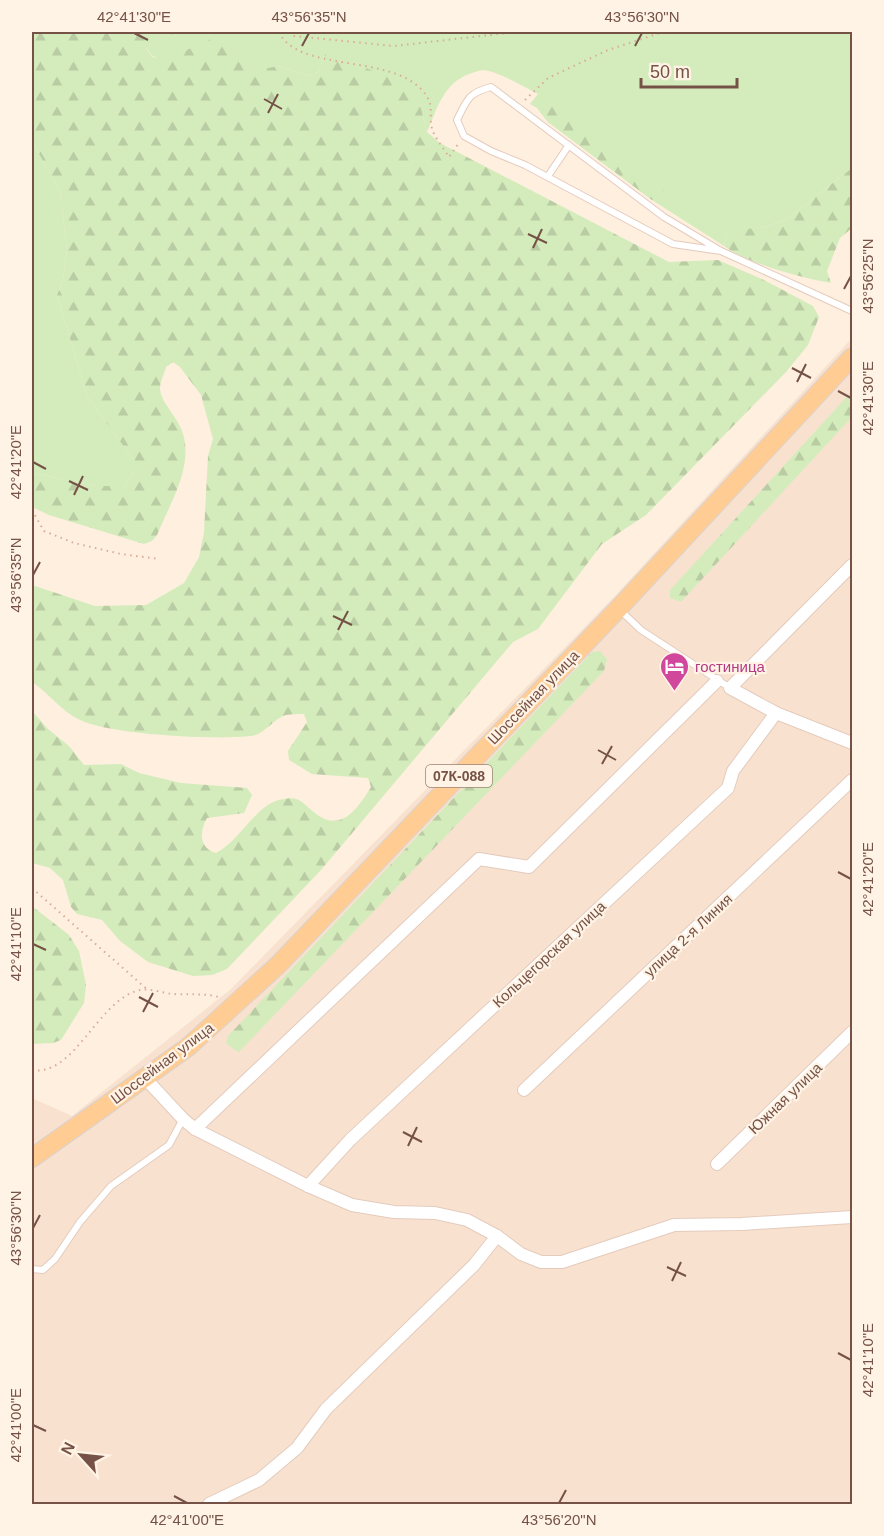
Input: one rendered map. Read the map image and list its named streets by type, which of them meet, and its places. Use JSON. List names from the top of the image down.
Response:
{
  "streets": {
    "main road": ["Шоссейная улица", "07К-088"],
    "street": ["улица 2-я Линия", "Кольцегорская улица", "Южная улица"]
  },
  "places": {
    "hotel": ["гостиница"]
  },
  "scale_bar": "50 m",
  "north": "top left",
  "coordinates": [
    "42°41'30\"E",
    "43°56'35\"N",
    "43°56'30\"N",
    "43°56'25\"N",
    "42°41'20\"E",
    "42°41'10\"E",
    "42°41'00\"E",
    "43°56'20\"N"
  ]
}
